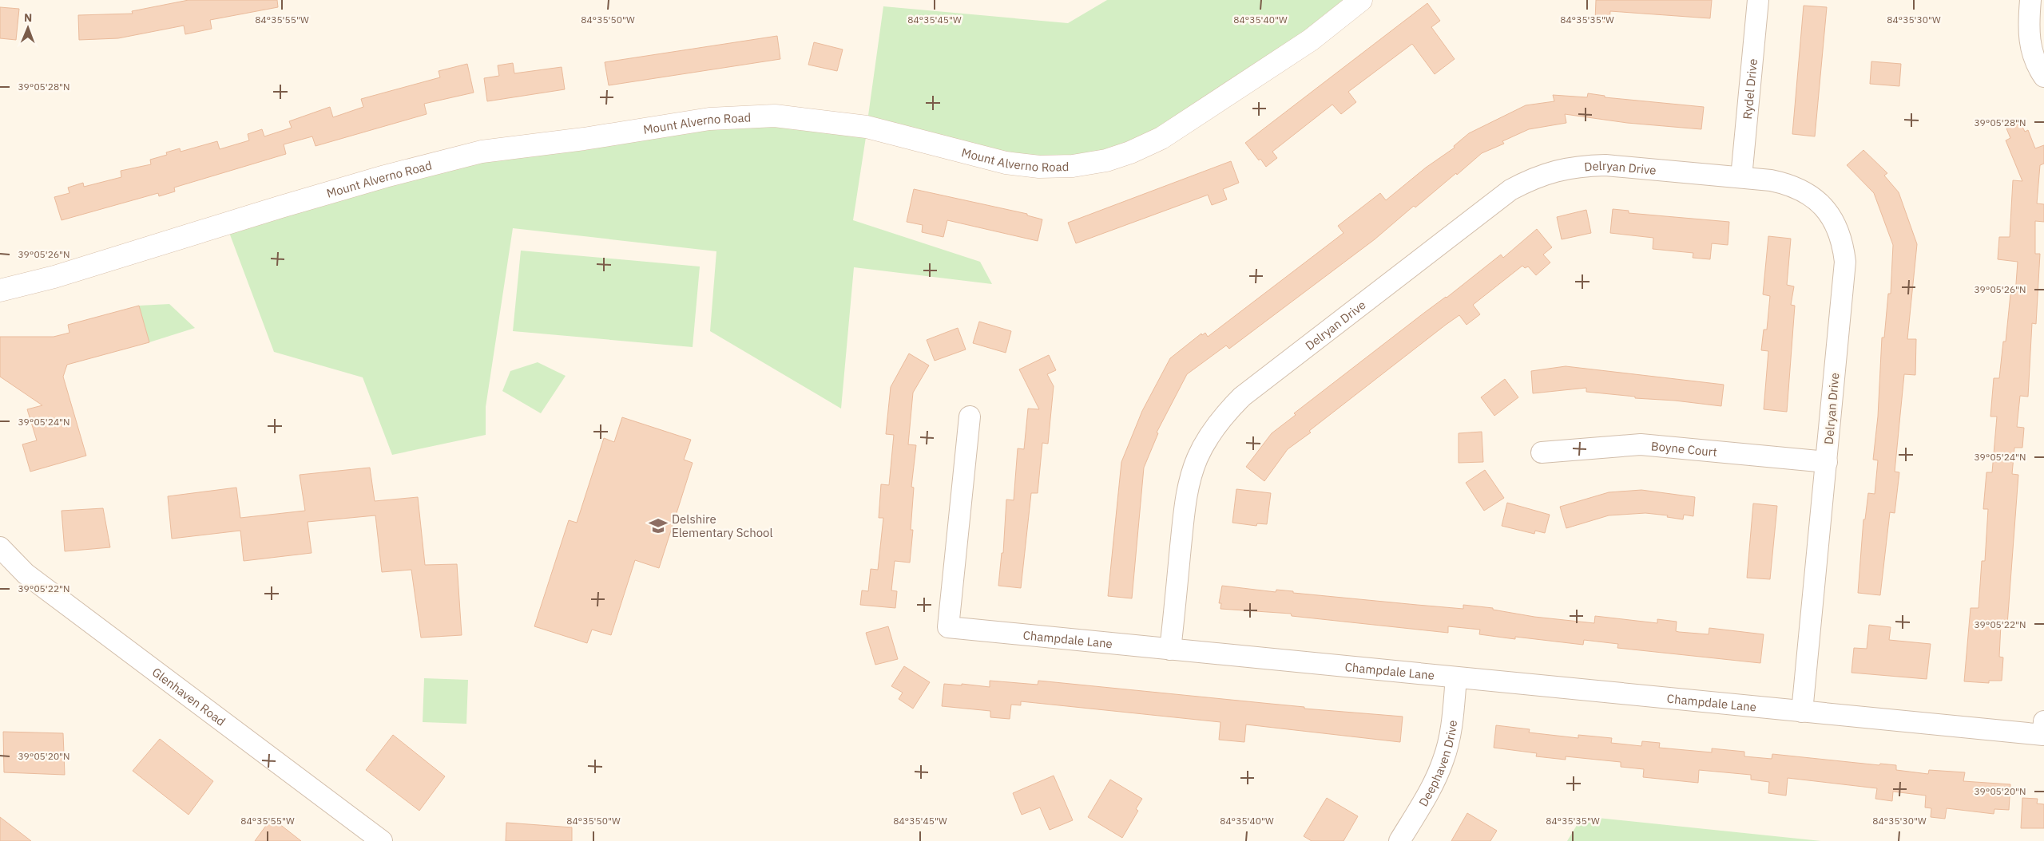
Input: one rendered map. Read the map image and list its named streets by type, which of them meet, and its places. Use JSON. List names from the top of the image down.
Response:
{
  "streets": {
    "street": [
      "Rydel Drive",
      "Mount Alverno Road",
      "Delryan Drive",
      "Boyne Court",
      "Champdale Lane",
      "Glenhaven Road",
      "Deephaven Drive"
    ]
  },
  "crossings": [
    ["Rydel Drive", "Delryan Drive"],
    ["Delryan Drive", "Boyne Court"],
    ["Delryan Drive", "Champdale Lane"],
    ["Champdale Lane", "Deephaven Drive"]
  ],
  "places": {
    "school or university": ["Delshire Elementary School"]
  },
  "north": "top",
  "coordinates": [
    "84°35'55\"W",
    "84°35'50\"W",
    "84°35'45\"W",
    "84°35'40\"W",
    "84°35'35\"W",
    "84°35'30\"W",
    "39°05'28\"N",
    "39°05'26\"N",
    "39°05'24\"N",
    "39°05'22\"N",
    "39°05'20\"N"
  ]
}
